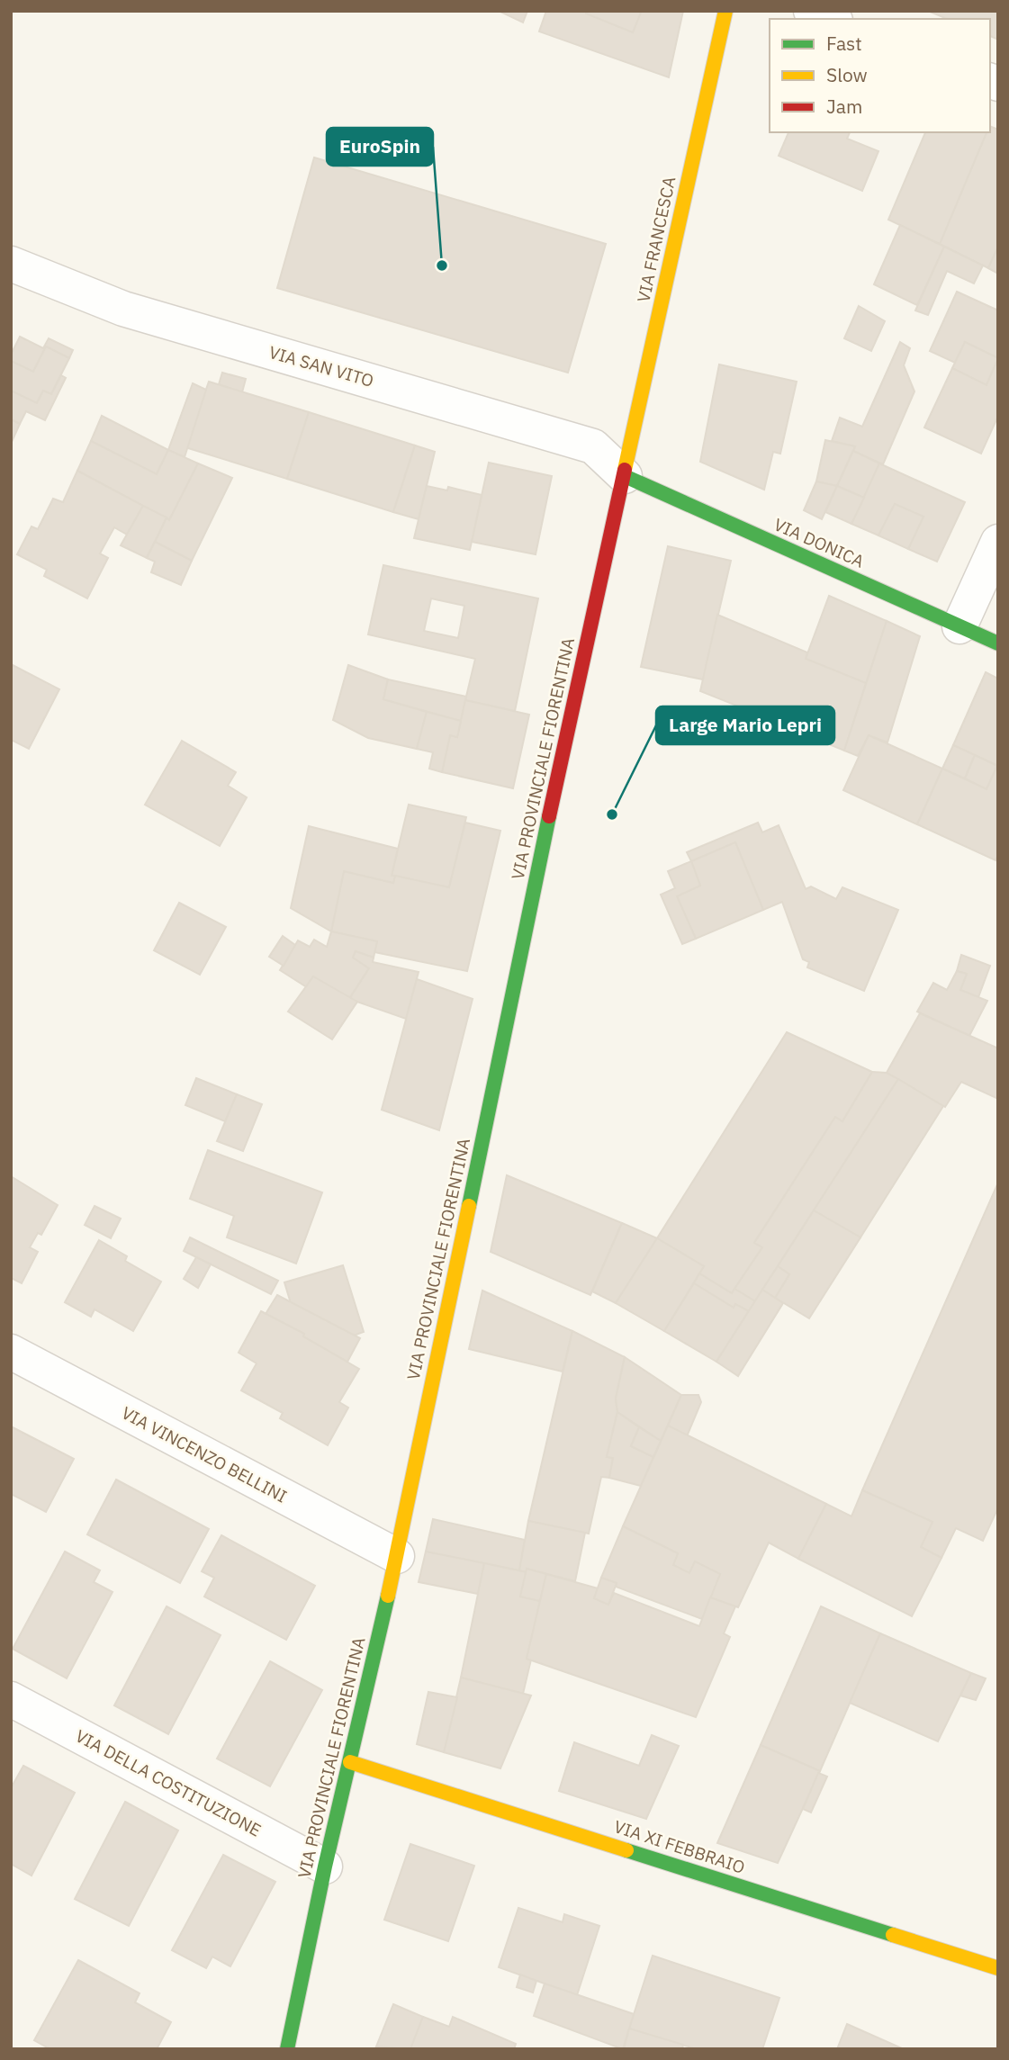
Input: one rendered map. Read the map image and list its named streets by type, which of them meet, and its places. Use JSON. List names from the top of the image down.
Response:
{
  "streets": {
    "main road": [
      "VIA FRANCESCA",
      "VIA DONICA",
      "VIA PROVINCIALE FIORENTINA",
      "VIA XI FEBBRAIO"
    ],
    "street": ["VIA SAN VITO", "VIA VINCENZO BELLINI", "VIA DELLA COSTITUZIONE"]
  },
  "crossings": [
    ["VIA FRANCESCA", "VIA SAN VITO"],
    ["VIA FRANCESCA", "VIA DONICA"],
    ["VIA FRANCESCA", "VIA PROVINCIALE FIORENTINA"],
    ["VIA SAN VITO", "VIA DONICA"],
    ["VIA SAN VITO", "VIA PROVINCIALE FIORENTINA"],
    ["VIA DONICA", "VIA PROVINCIALE FIORENTINA"],
    ["VIA PROVINCIALE FIORENTINA", "VIA VINCENZO BELLINI"],
    ["VIA PROVINCIALE FIORENTINA", "VIA DELLA COSTITUZIONE"],
    ["VIA PROVINCIALE FIORENTINA", "VIA XI FEBBRAIO"]
  ],
  "places": ["EuroSpin", "Large Mario Lepri"],
  "legend": ["Fast", "Slow", "Jam"]
}
